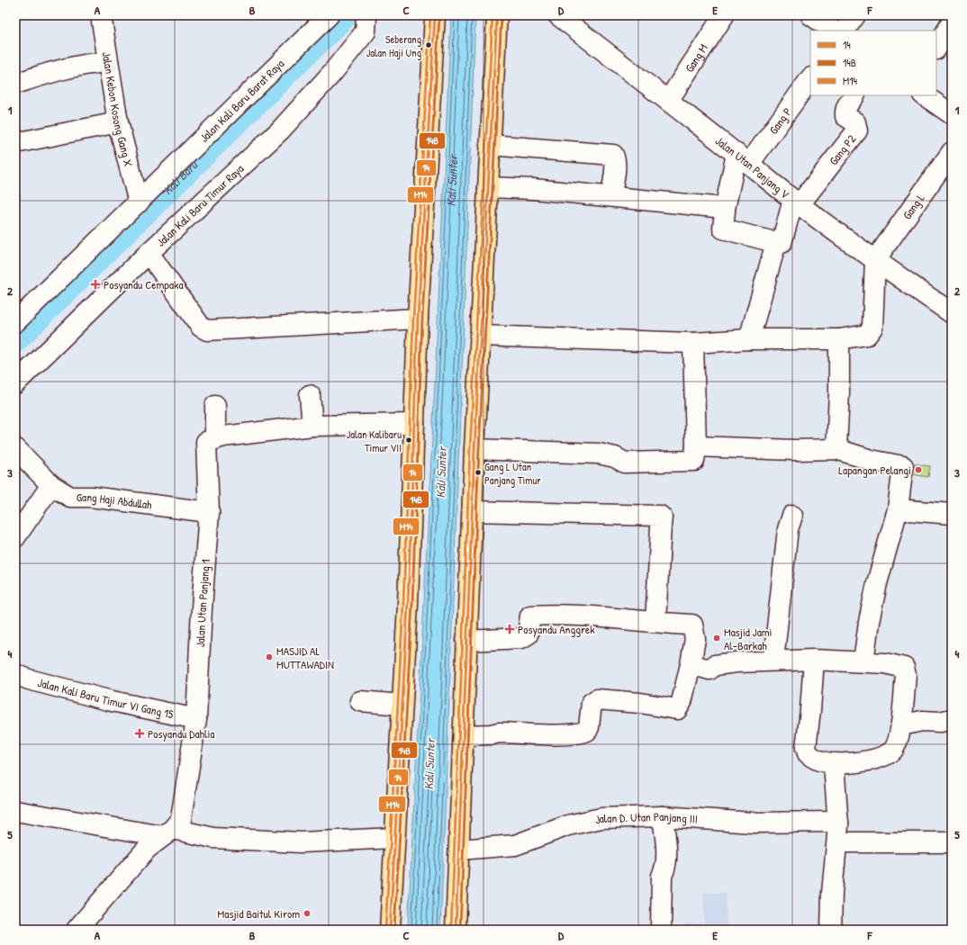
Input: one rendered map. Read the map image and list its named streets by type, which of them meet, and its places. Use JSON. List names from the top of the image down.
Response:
{
  "streets": {
    "street": [
      "Gang M",
      "Jalan Kali Baru Barat Raya",
      "Jalan Kebon Kosong Gang X",
      "Gang P",
      "Gang P2",
      "Jalan Utan Panjang V",
      "Jalan Kali Baru Timur Raya",
      "Gang L",
      "Gang Haji Abdullah",
      "Jalan Utan Panjang 1",
      "Jalan Kali Baru Timur VI Gang 15",
      "Jalan D. Utan Panjang III"
    ]
  },
  "crossings": [
    ["Gang M", "Jalan Utan Panjang V"],
    ["Jalan Kali Baru Barat Raya", "Jalan Kebon Kosong Gang X"],
    ["Gang P", "Jalan Utan Panjang V"],
    ["Gang P2", "Jalan Utan Panjang V"],
    ["Jalan Utan Panjang V", "Gang L"],
    ["Gang Haji Abdullah", "Jalan Utan Panjang 1"],
    ["Jalan Utan Panjang 1", "Jalan Kali Baru Timur VI Gang 15"]
  ],
  "water": ["Kali Baru", "Kali Sunter"],
  "places": {
    "other": [
      "Seberang Jalan Haji Ung",
      "Jalan Kalibaru Timur VII",
      "Lapangan Pelangi",
      "Gang L Utan Panjang Timur",
      "Masjid Jami Al-Barkah",
      "MASJID AL MUTTAWADIN",
      "Masjid Baitul Kirom"
    ],
    "health": ["Posyandu Cempaka", "Posyandu Anggrek", "Posyandu Dahlia"]
  },
  "lines": ["transit line 14", "transit line 14B", "transit line M14"],
  "legend": ["14", "14B", "M14"],
  "grid": {
    "columns": [
      "A",
      "B",
      "C",
      "D",
      "E",
      "F"
    ],
    "rows": [
      "1",
      "2",
      "3",
      "4",
      "5"
    ]
  }
}
